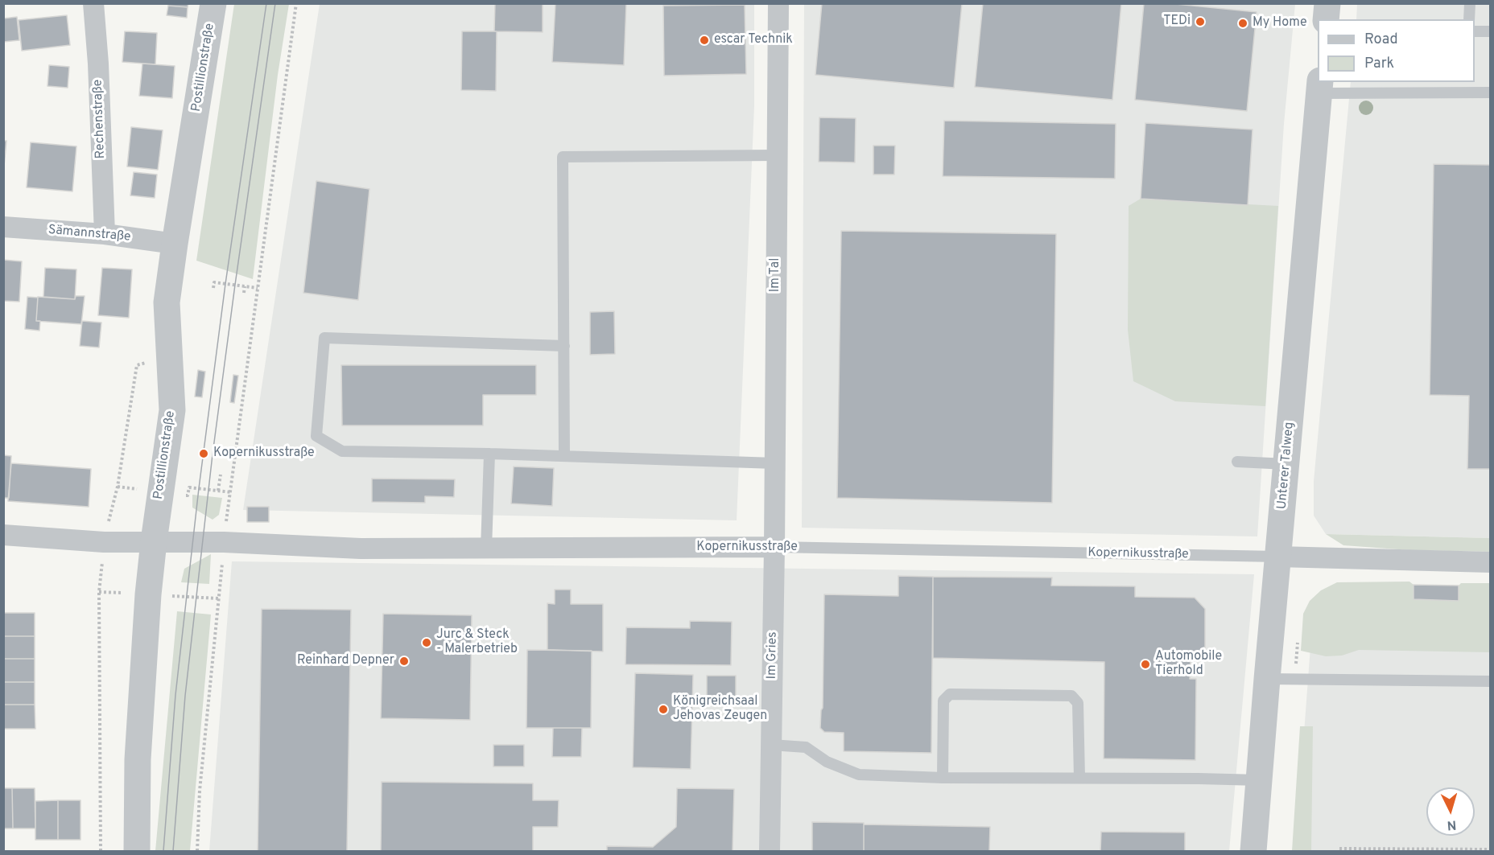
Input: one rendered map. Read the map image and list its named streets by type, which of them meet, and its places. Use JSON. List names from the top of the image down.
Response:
{
  "streets": {
    "street": [
      "Postillionstraße",
      "Rechenstraße",
      "Sämannstraße",
      "Im Tal",
      "Unterer Talweg",
      "Kopernikusstraße",
      "Im Gries"
    ]
  },
  "crossings": [
    ["Postillionstraße", "Sämannstraße"],
    ["Postillionstraße", "Kopernikusstraße"],
    ["Rechenstraße", "Sämannstraße"],
    ["Im Tal", "Kopernikusstraße"],
    ["Im Tal", "Im Gries"],
    ["Unterer Talweg", "Kopernikusstraße"],
    ["Kopernikusstraße", "Im Gries"]
  ],
  "places": [
    "TEDi",
    "My Home",
    "escar Technik",
    "Kopernikusstraße",
    "Jurc & Steck - Malerbetrieb",
    "Reinhard Depner",
    "Automobile Tierhold",
    "Königreichsaal Jehovas Zeugen"
  ],
  "legend": ["Road", "Park"],
  "north": "bottom"
}
